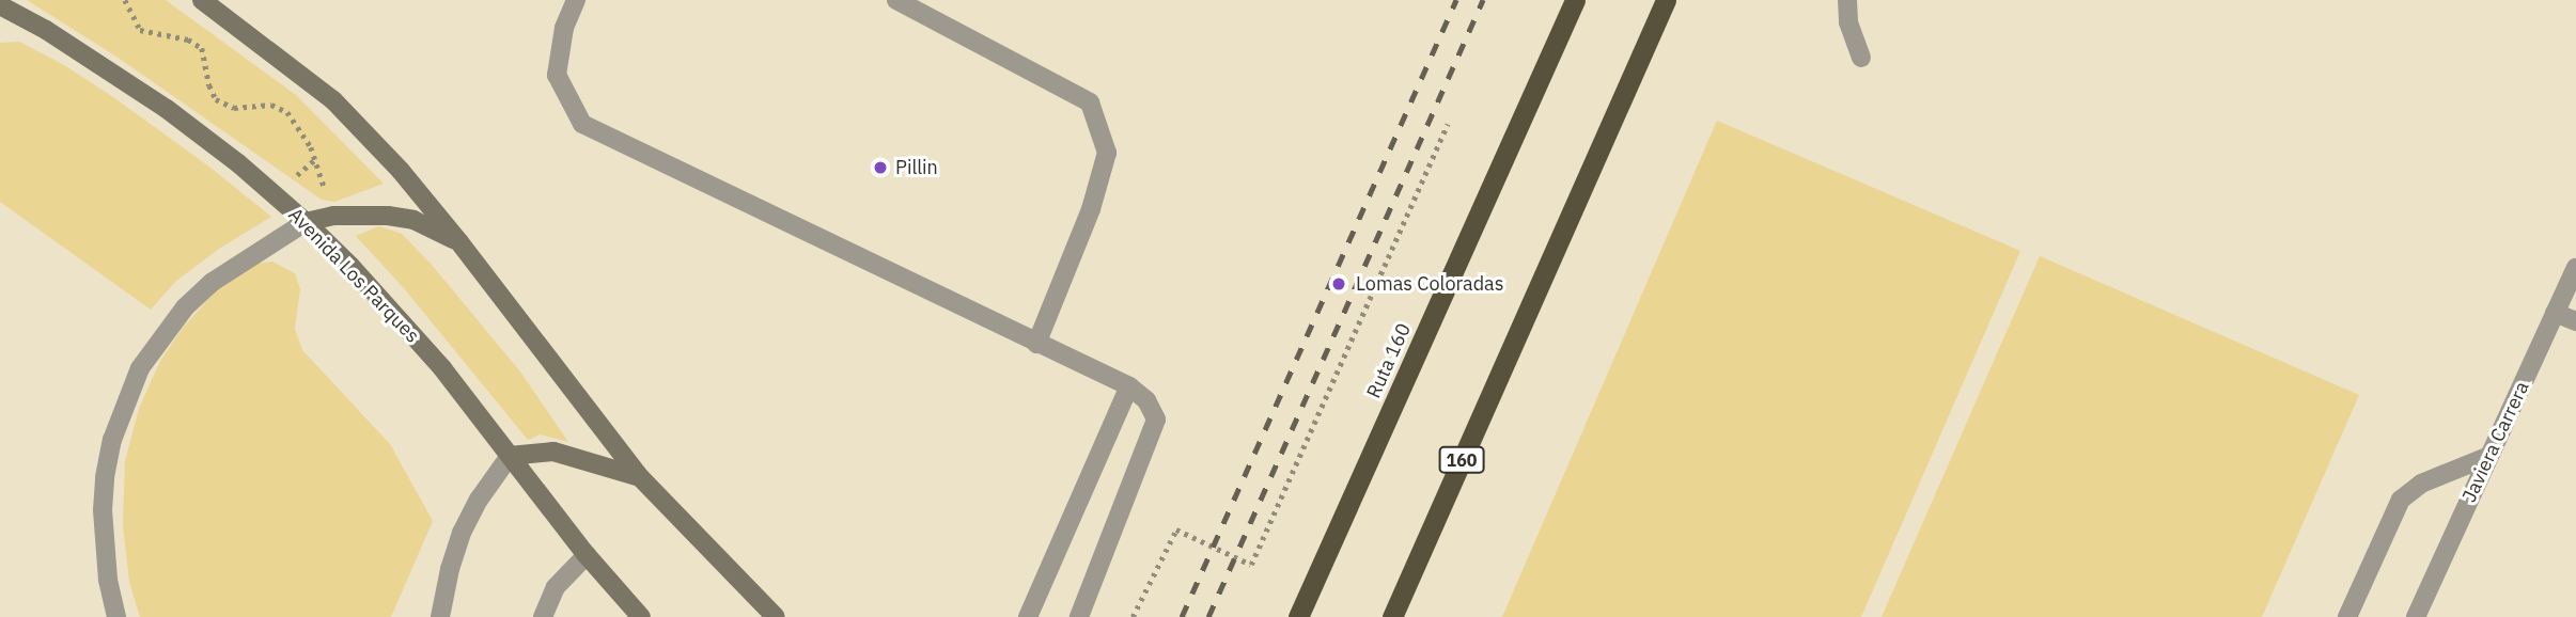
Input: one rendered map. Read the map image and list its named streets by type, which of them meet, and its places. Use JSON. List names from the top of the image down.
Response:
{
  "streets": {
    "highway": ["Ruta 160", "160"],
    "main road": ["Avenida Los Parques"],
    "street": ["Javiera Carrera"]
  },
  "places": ["Pillin", "Lomas Coloradas"]
}
